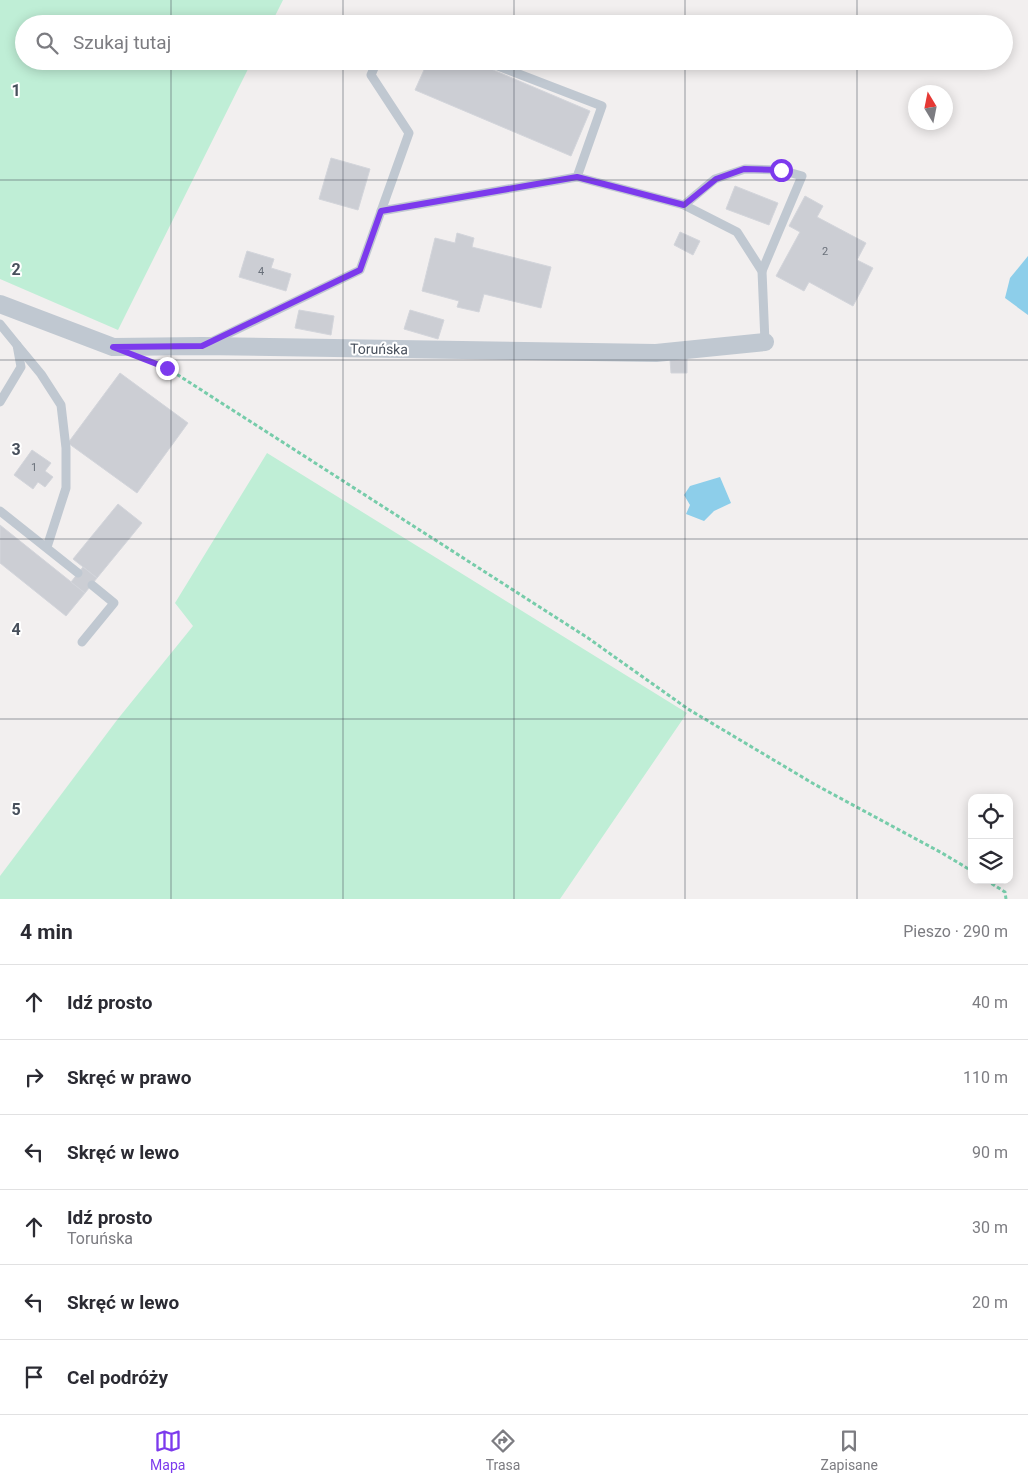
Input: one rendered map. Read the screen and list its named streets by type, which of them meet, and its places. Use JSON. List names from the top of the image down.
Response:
{
  "streets": {
    "street": ["Toruńska"]
  },
  "house_numbers": ["2", "4", "1"],
  "north": "top",
  "page": {
    "search": "Szukaj tutaj",
    "heading": ["4 min", "Pieszo · 290 m"],
    "list": [
      ["Idź prosto", "40 m"],
      ["Skręć w prawo", "110 m"],
      ["Skręć w lewo", "90 m"],
      ["Idź prosto", "Toruńska", "30 m"],
      ["Skręć w lewo", "20 m"],
      "Cel podróży"
    ],
    "nav": ["Mapa", "Trasa", "Zapisane"]
  },
  "grid": {
    "rows": [
      "1",
      "2",
      "3",
      "4",
      "5"
    ]
  }
}
